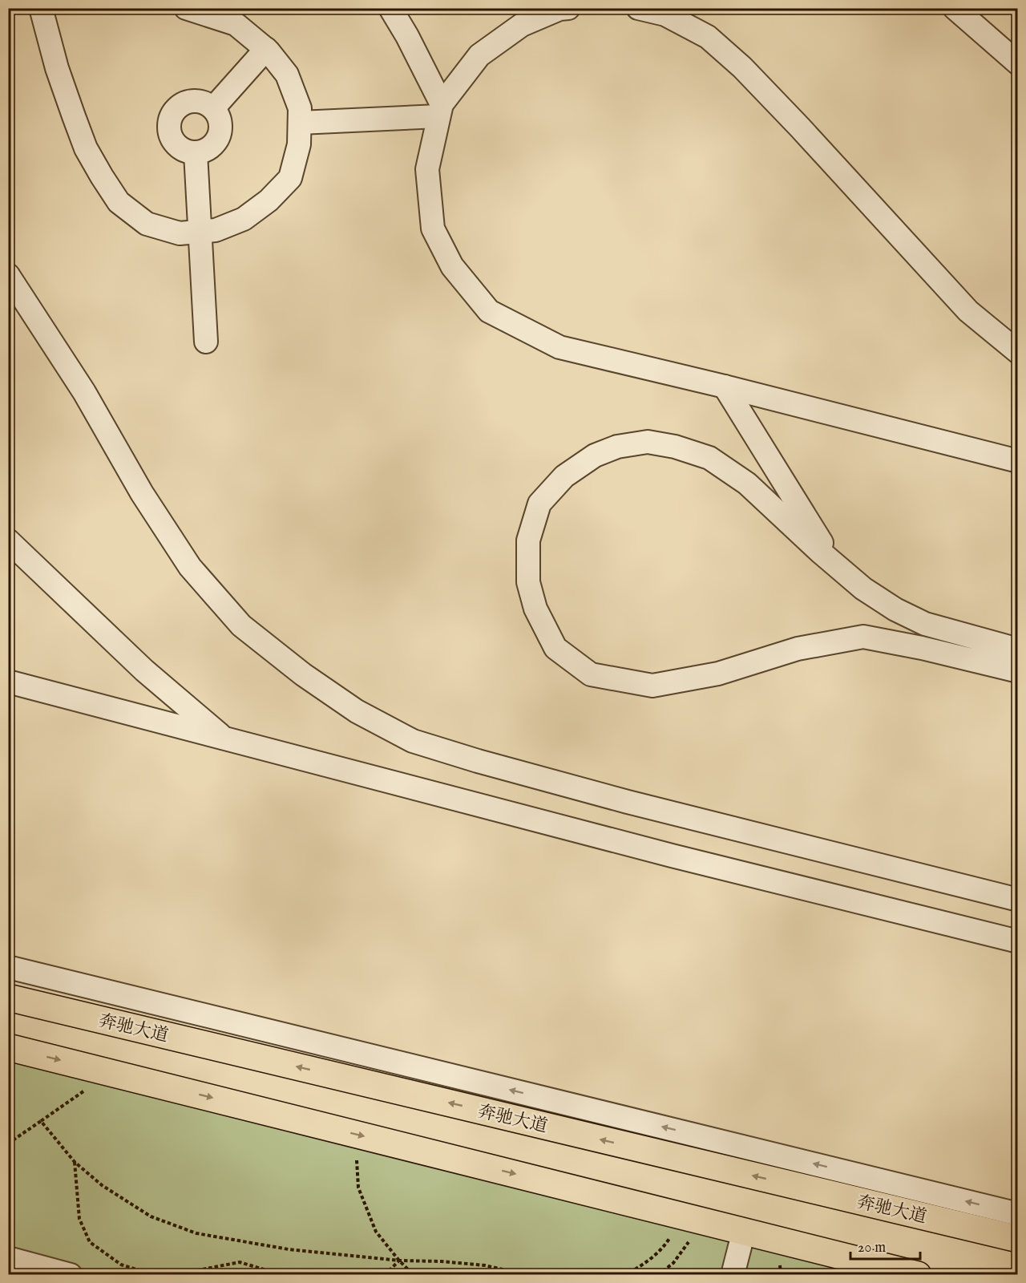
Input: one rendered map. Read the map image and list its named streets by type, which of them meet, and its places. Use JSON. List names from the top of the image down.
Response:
{
  "streets": {
    "main road": ["奔驰大道"]
  },
  "scale_bar": "20 m"
}
